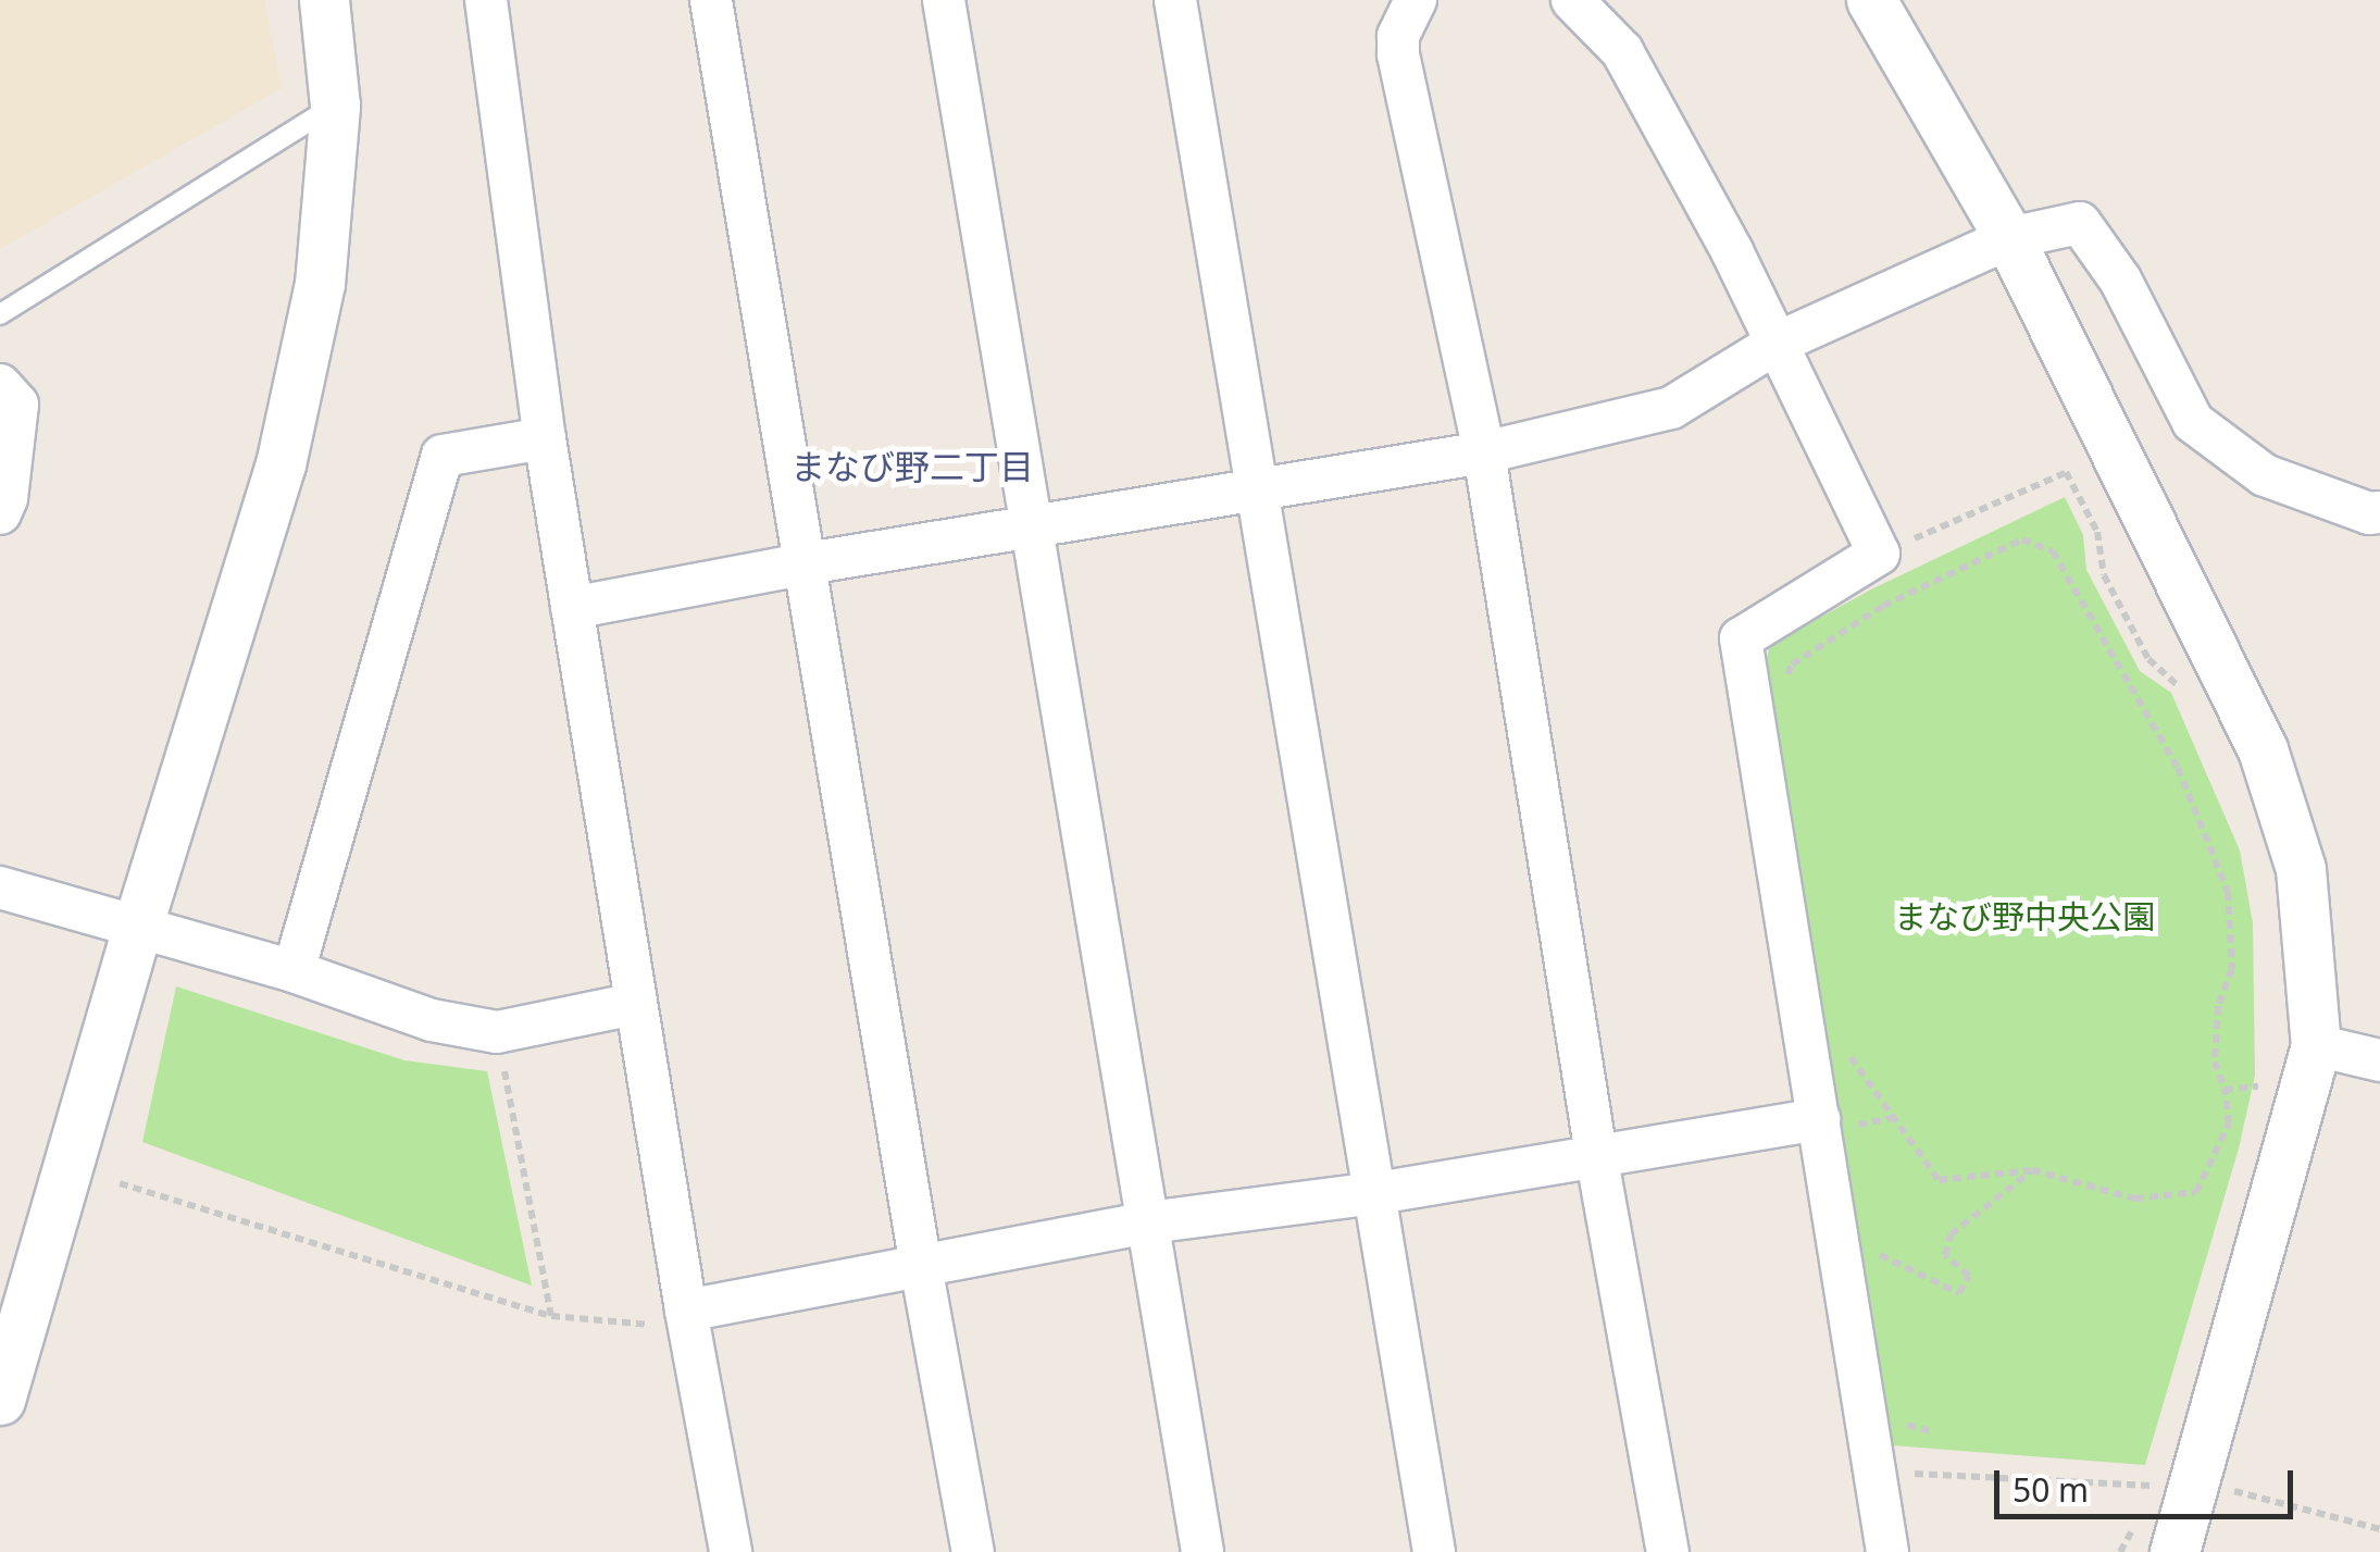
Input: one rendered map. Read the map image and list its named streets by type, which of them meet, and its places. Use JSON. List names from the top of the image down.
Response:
{
  "districts": ["まなび野二丁目"],
  "parks": ["まなび野中央公園"],
  "scale_bar": "50 m"
}
